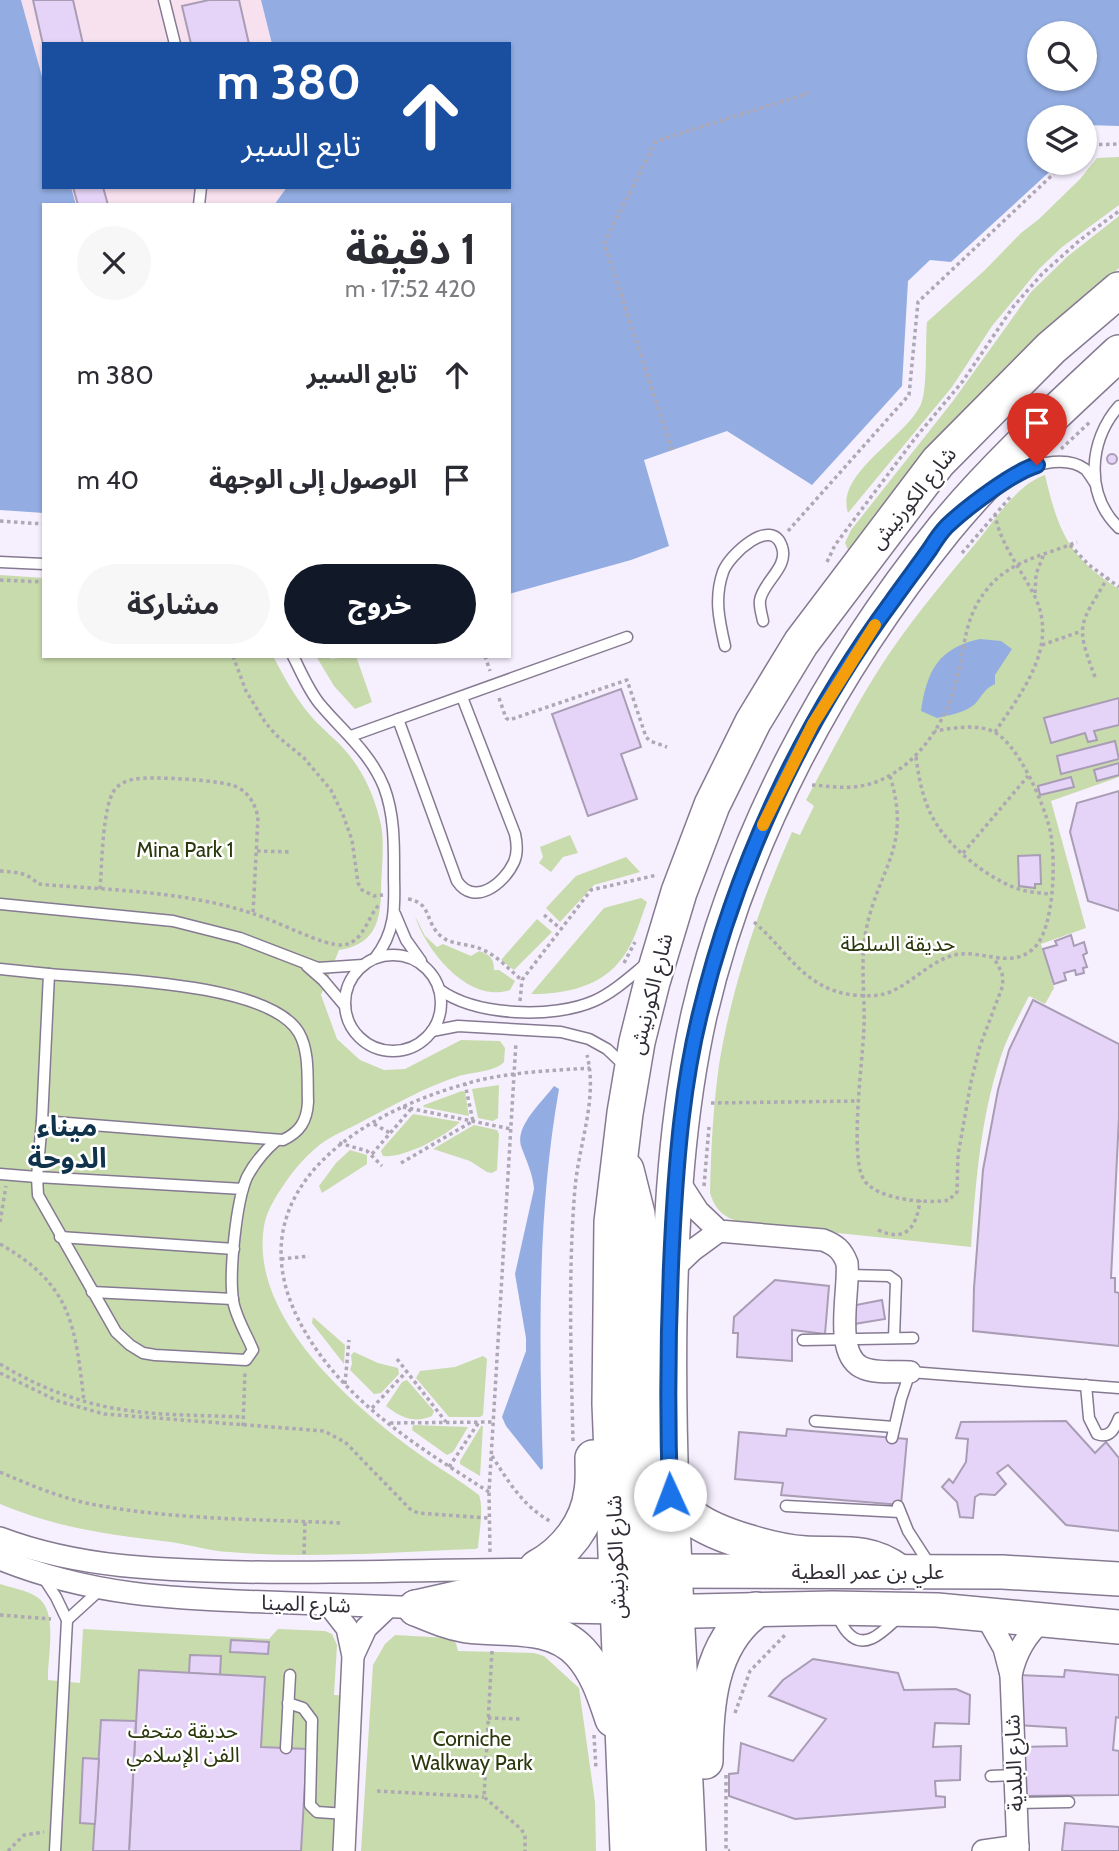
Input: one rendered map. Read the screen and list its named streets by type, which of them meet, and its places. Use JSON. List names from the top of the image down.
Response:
{
  "streets": {
    "highway": ["شارع الكورنيش"],
    "main road": ["علي بن عمر العطية"],
    "street": ["شارع المينا", "شارع البلدية"]
  },
  "crossings": [
    ["شارع الكورنيش", "علي بن عمر العطية"],
    ["شارع الكورنيش", "شارع المينا"],
    ["علي بن عمر العطية", "شارع المينا"],
    ["علي بن عمر العطية", "شارع البلدية"]
  ],
  "districts": ["ميناء الدوحة"],
  "parks": [
    "Mina Park 1",
    "حديقة السلطة",
    "حديقة متحف الفن الإسلامي",
    "Corniche Walkway Park"
  ],
  "page": {
    "turn": ["380 m", "تابع السير"],
    "heading": ["1 دقيقة", "420 m · 17:52"],
    "list": [
      {
        "name": "تابع السير",
        "value": "380 m"
      },
      {
        "name": "الوصول إلى الوجهة",
        "value": "40 m"
      }
    ],
    "buttons": ["خروج", "مشاركة"]
  }
}
